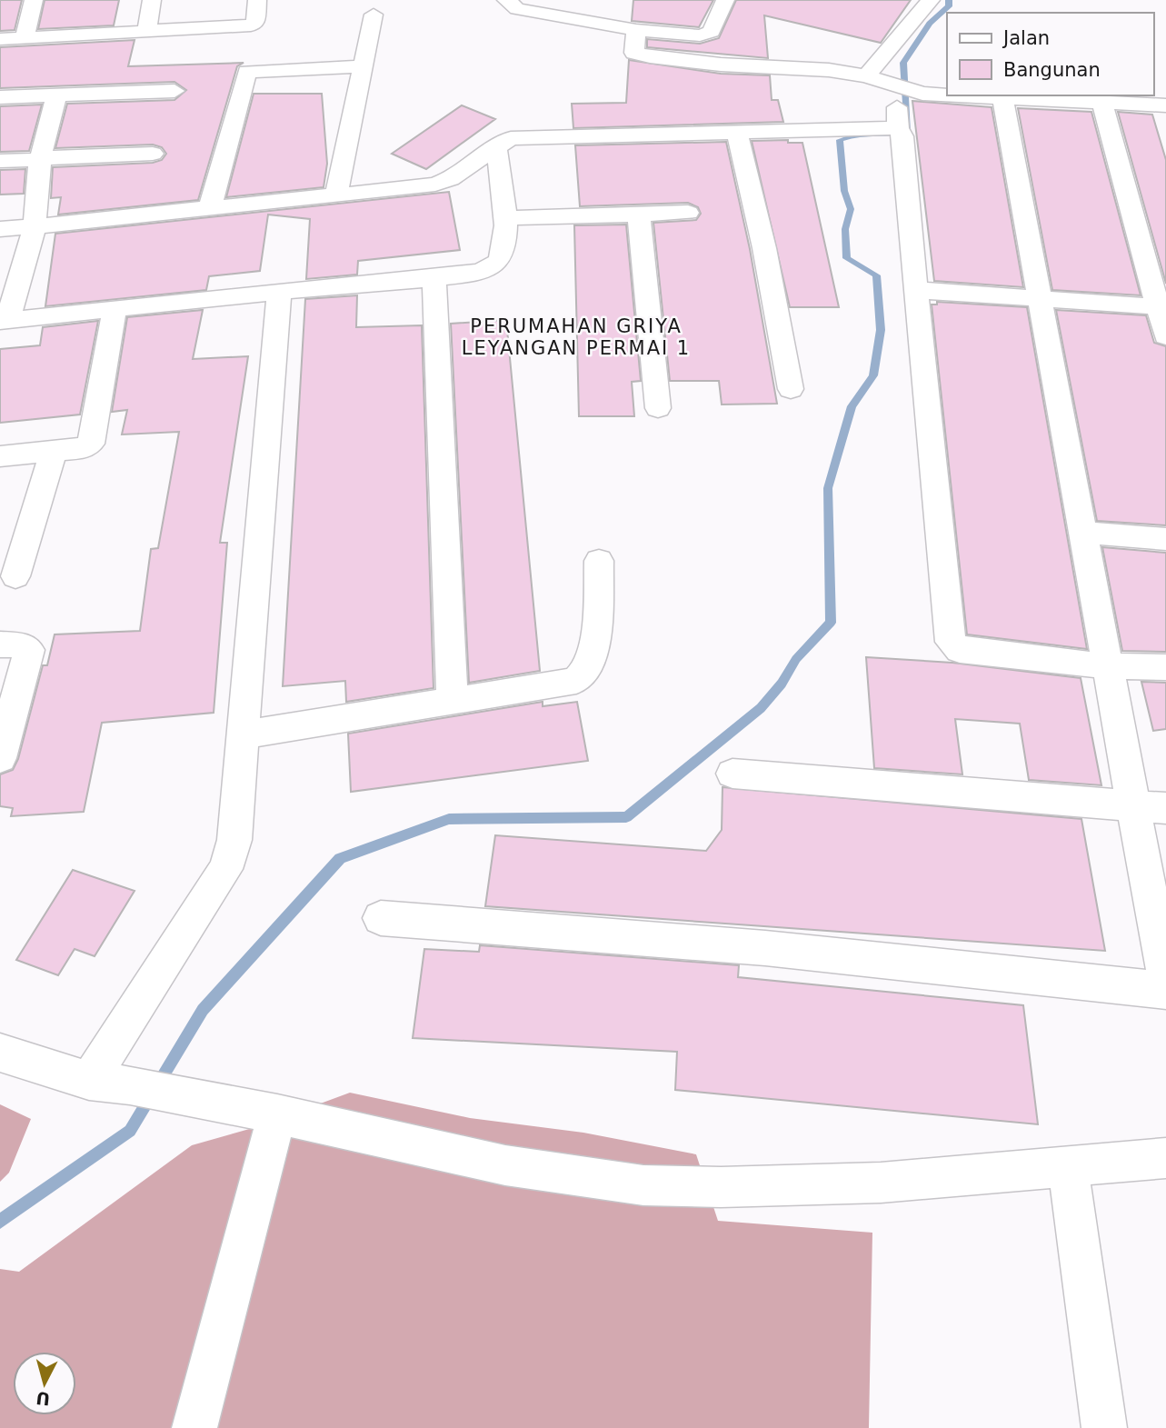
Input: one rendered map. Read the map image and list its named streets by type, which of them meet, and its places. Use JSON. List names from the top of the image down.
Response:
{
  "districts": ["PERUMAHAN GRIYA LEYANGAN PERMAI 1"],
  "legend": ["Jalan", "Bangunan"],
  "north": "bottom"
}
